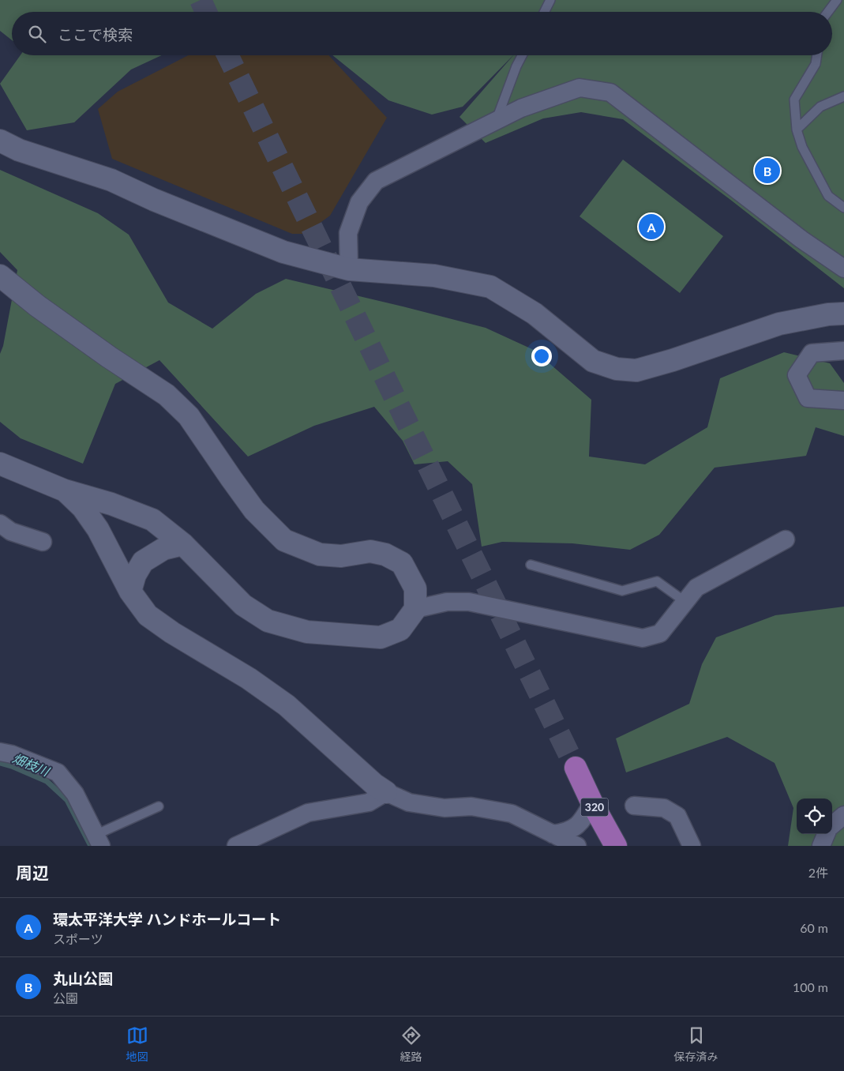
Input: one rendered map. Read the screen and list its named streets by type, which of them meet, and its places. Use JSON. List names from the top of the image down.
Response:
{
  "streets": {
    "highway": ["320"]
  },
  "water": ["畑枝川"],
  "page": {
    "search": "ここで検索",
    "pins": ["B", "A"],
    "heading": ["周辺", "2件"],
    "list": [
      {
        "mark": "A",
        "name": "環太平洋大学 ハンドホールコート",
        "note": "スポーツ",
        "value": "60 m"
      },
      {
        "mark": "B",
        "name": "丸山公園",
        "note": "公園",
        "value": "100 m"
      }
    ],
    "nav": ["地図", "経路", "保存済み"]
  }
}
